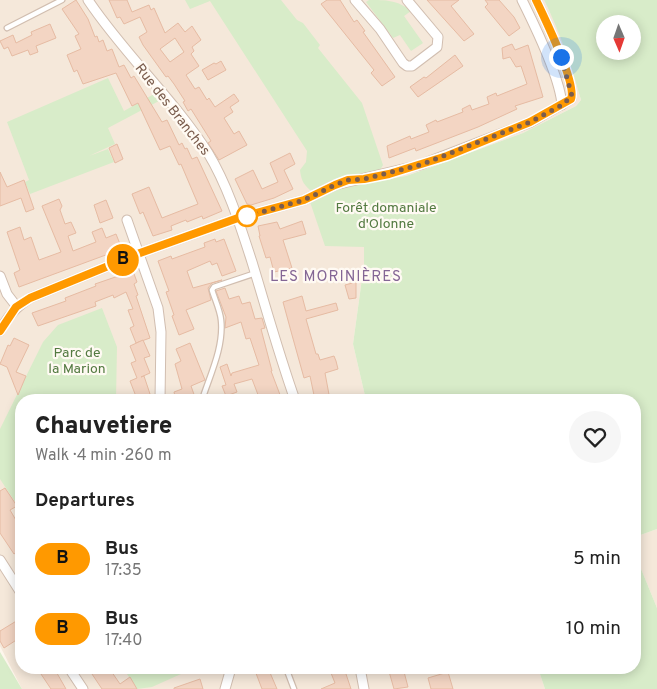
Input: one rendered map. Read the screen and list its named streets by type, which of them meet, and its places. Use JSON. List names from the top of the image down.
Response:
{
  "streets": {
    "street": ["Rue des Branches"]
  },
  "districts": ["LES MORINIÈRES"],
  "parks": ["Forêt domaniale d'Olonne", "Parc de la Marion"],
  "lines": ["bus line B"],
  "north": "bottom",
  "page": {
    "on_map": "B",
    "heading": [
      ["Chauvetiere", "Walk · 4 min · 260 m"],
      "Departures"
    ],
    "list": [
      {
        "mark": "B",
        "name": "Bus",
        "note": "17:35",
        "value": "5 min"
      },
      {
        "mark": "B",
        "name": "Bus",
        "note": "17:40",
        "value": "10 min"
      }
    ]
  }
}
